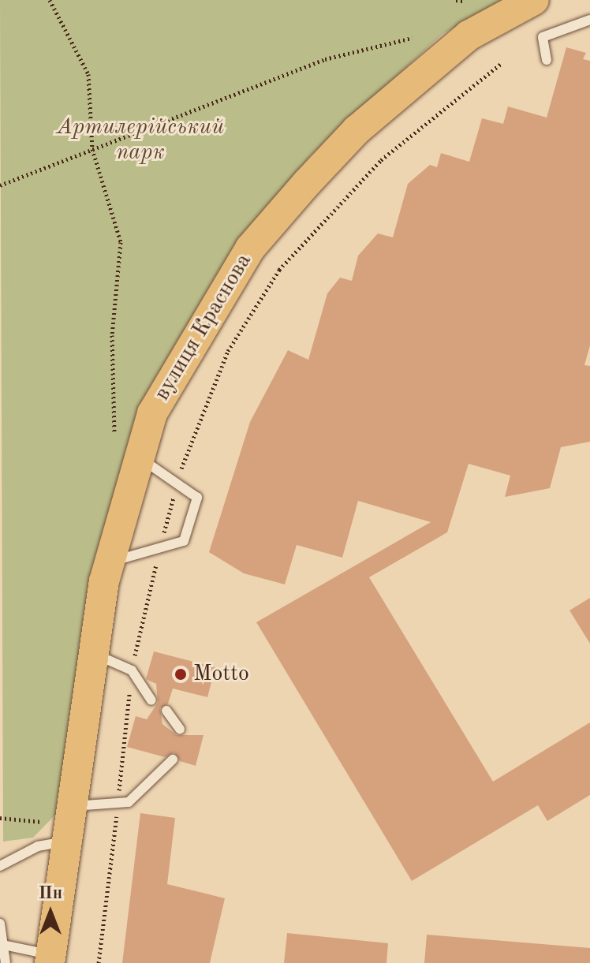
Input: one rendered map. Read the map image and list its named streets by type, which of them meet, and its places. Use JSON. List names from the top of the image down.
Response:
{
  "streets": {
    "main road": ["вулиця Краснова"]
  },
  "parks": ["Артилерійський парк"],
  "places": ["Motto"],
  "north": "top"
}
